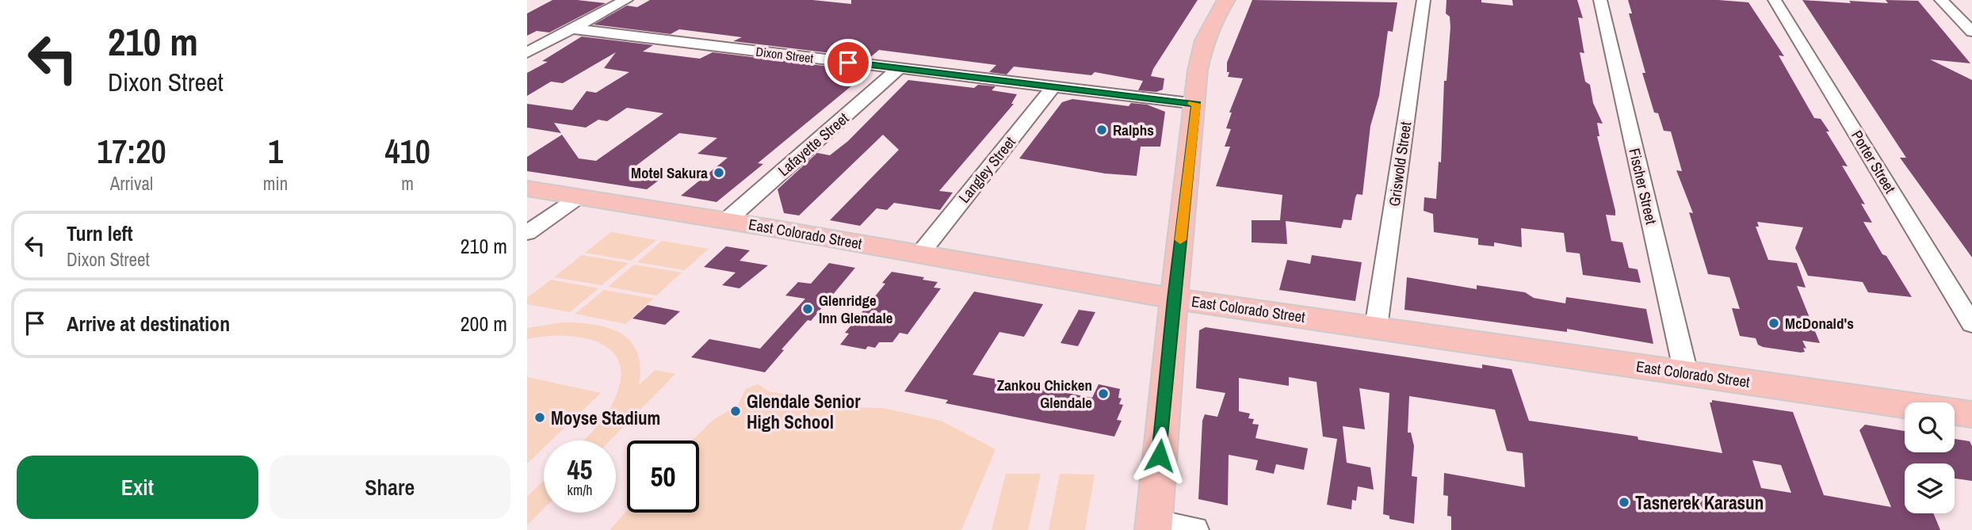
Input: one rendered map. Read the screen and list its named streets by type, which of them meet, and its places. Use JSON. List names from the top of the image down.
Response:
{
  "streets": {
    "main road": ["East Colorado Street"],
    "street": [
      "Dixon Street",
      "Lafayette Street",
      "Porter Street",
      "Griswold Street",
      "Langley Street",
      "Fischer Street"
    ]
  },
  "crossings": [
    ["Dixon Street", "Lafayette Street"],
    ["Dixon Street", "Langley Street"],
    ["Lafayette Street", "East Colorado Street"],
    ["Griswold Street", "East Colorado Street"],
    ["Langley Street", "East Colorado Street"],
    ["Fischer Street", "East Colorado Street"]
  ],
  "places": [
    "Ralphs",
    "Motel Sakura",
    "Glenridge Inn Glendale",
    "McDonald's",
    "Zankou Chicken Glendale",
    "Glendale Senior High School",
    "Moyse Stadium",
    "Tasnerek Karasun"
  ],
  "page": {
    "turn": ["210 m", "Dixon Street"],
    "eta": [
      "17:20",
      "Arrival",
      "1",
      "min",
      "410",
      "m"
    ],
    "list": [
      {
        "name": "Turn left",
        "note": "Dixon Street",
        "value": "210 m"
      },
      {
        "name": "Arrive at destination",
        "value": "200 m"
      }
    ],
    "speed": "45 km/h",
    "limit": "50",
    "buttons": ["Exit", "Share"]
  }
}
